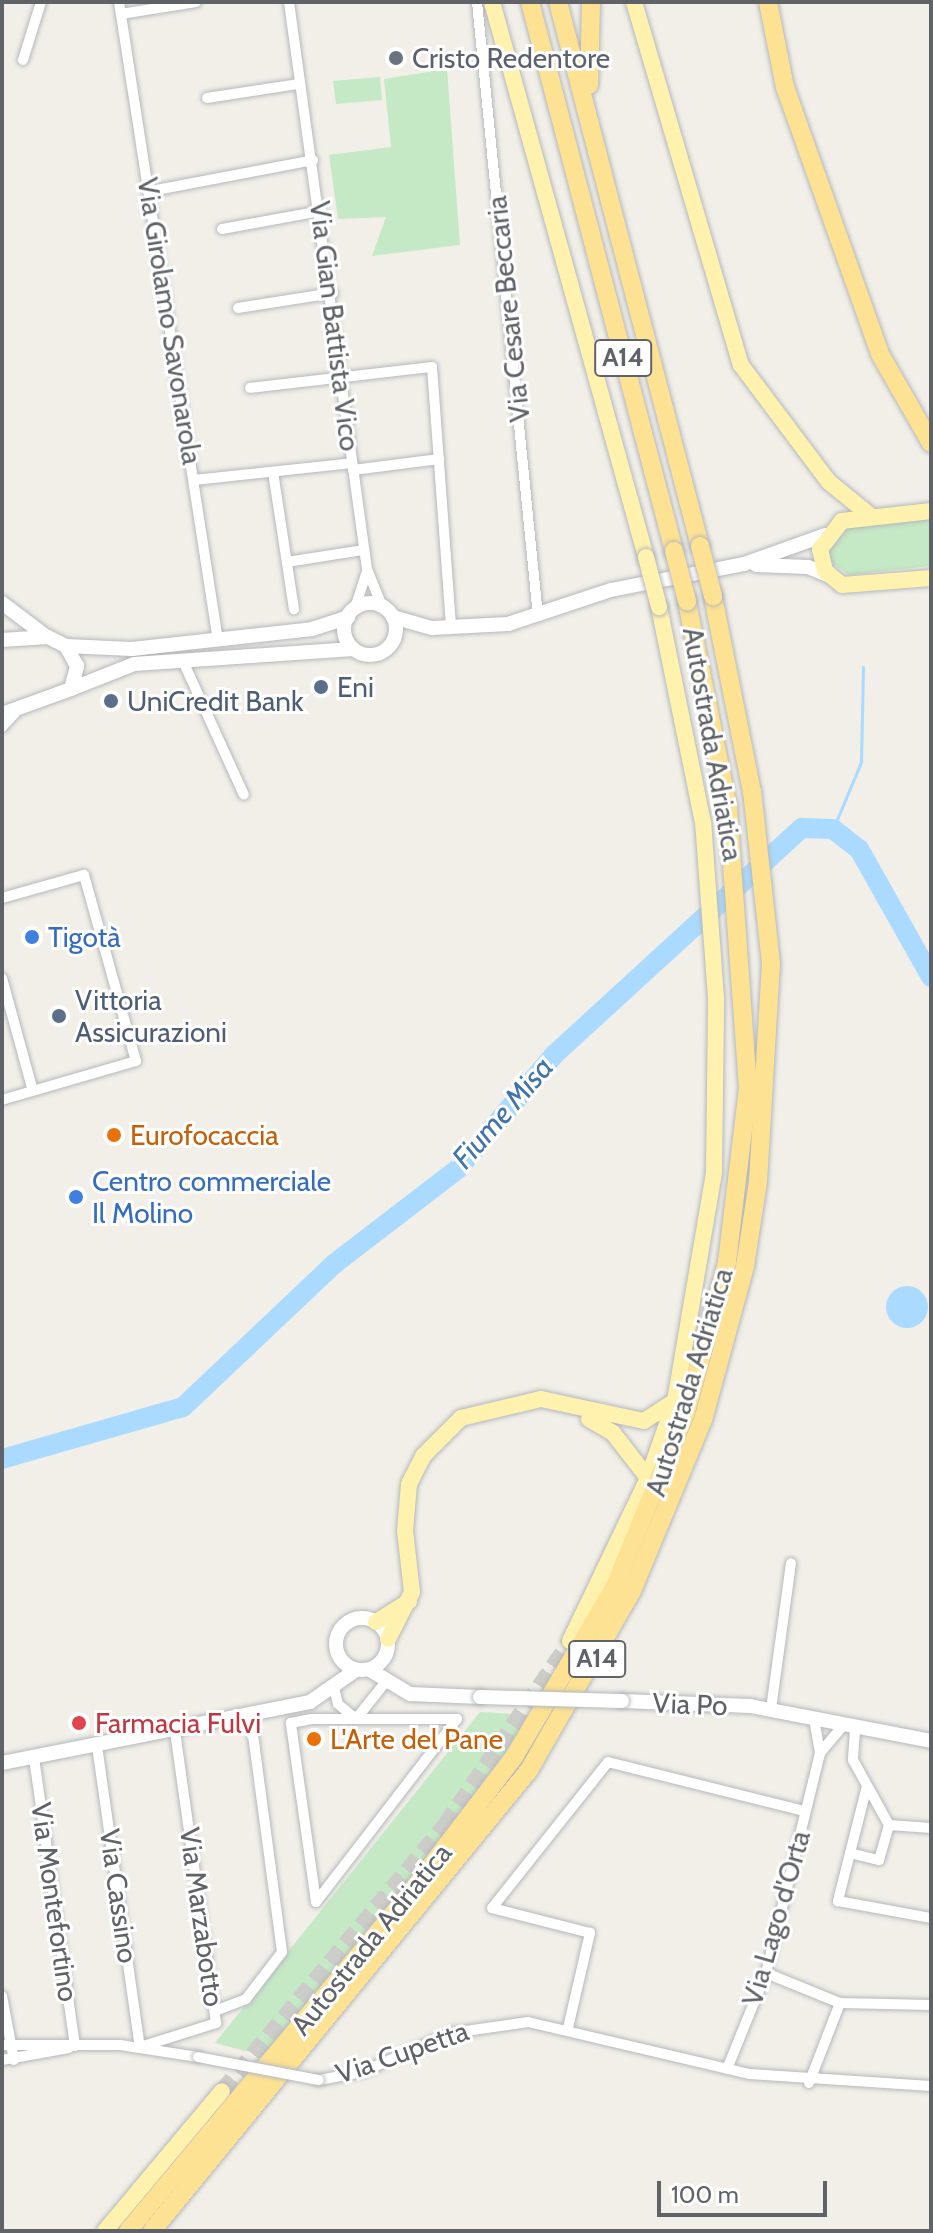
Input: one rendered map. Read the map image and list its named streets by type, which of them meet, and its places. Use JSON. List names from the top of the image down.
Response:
{
  "streets": {
    "highway": ["A14", "Autostrada Adriatica"],
    "main road": ["Via Po"],
    "street": [
      "Via Cesare Beccaria",
      "Via Girolamo Savonarola",
      "Via Gian Battista Vico",
      "Via Cassino",
      "Via Montefortino",
      "Via Marzabotto",
      "Via Lago d'Orta",
      "Via Cupetta"
    ]
  },
  "crossings": [
    ["Via Po", "Via Lago d'Orta"],
    ["Via Cassino", "Via Marzabotto"],
    ["Via Cassino", "Via Cupetta"],
    ["Via Montefortino", "Via Cupetta"],
    ["Via Marzabotto", "Via Cupetta"],
    ["Via Lago d'Orta", "Via Cupetta"]
  ],
  "water": ["Fiume Misa"],
  "places": [
    "Cristo Redentore",
    "Eni",
    "UniCredit Bank",
    "Tigotà",
    "Vittoria Assicurazioni",
    "Eurofocaccia",
    "Centro commerciale Il Molino",
    "Farmacia Fulvi",
    "L'Arte del Pane"
  ],
  "scale_bar": "100 m"
}
